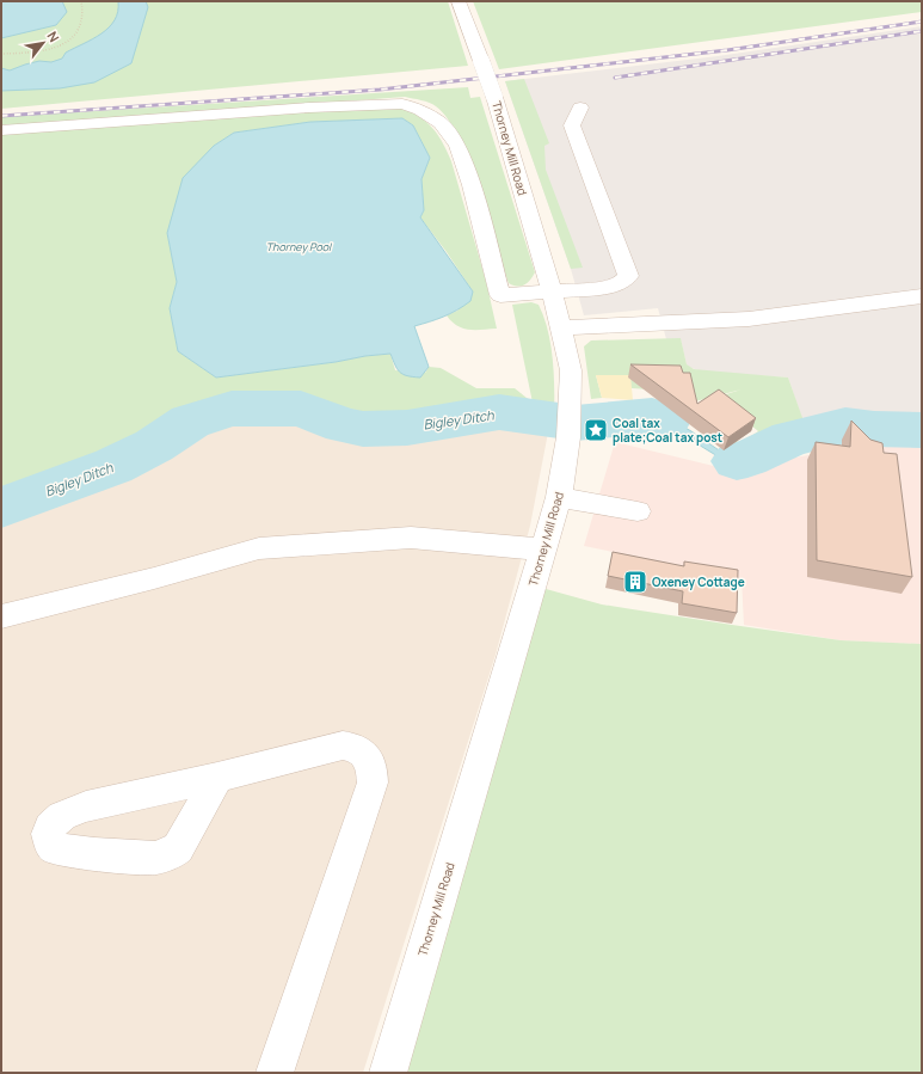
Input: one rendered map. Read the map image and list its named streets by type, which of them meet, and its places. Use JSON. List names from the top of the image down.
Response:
{
  "streets": {
    "street": ["Thorney Mill Road"]
  },
  "water": ["Thorney Pool", "Bigley Ditch"],
  "places": {
    "place": ["Coal tax plate;Coal tax post"],
    "building": ["Oxeney Cottage"]
  },
  "north": "top right"
}
